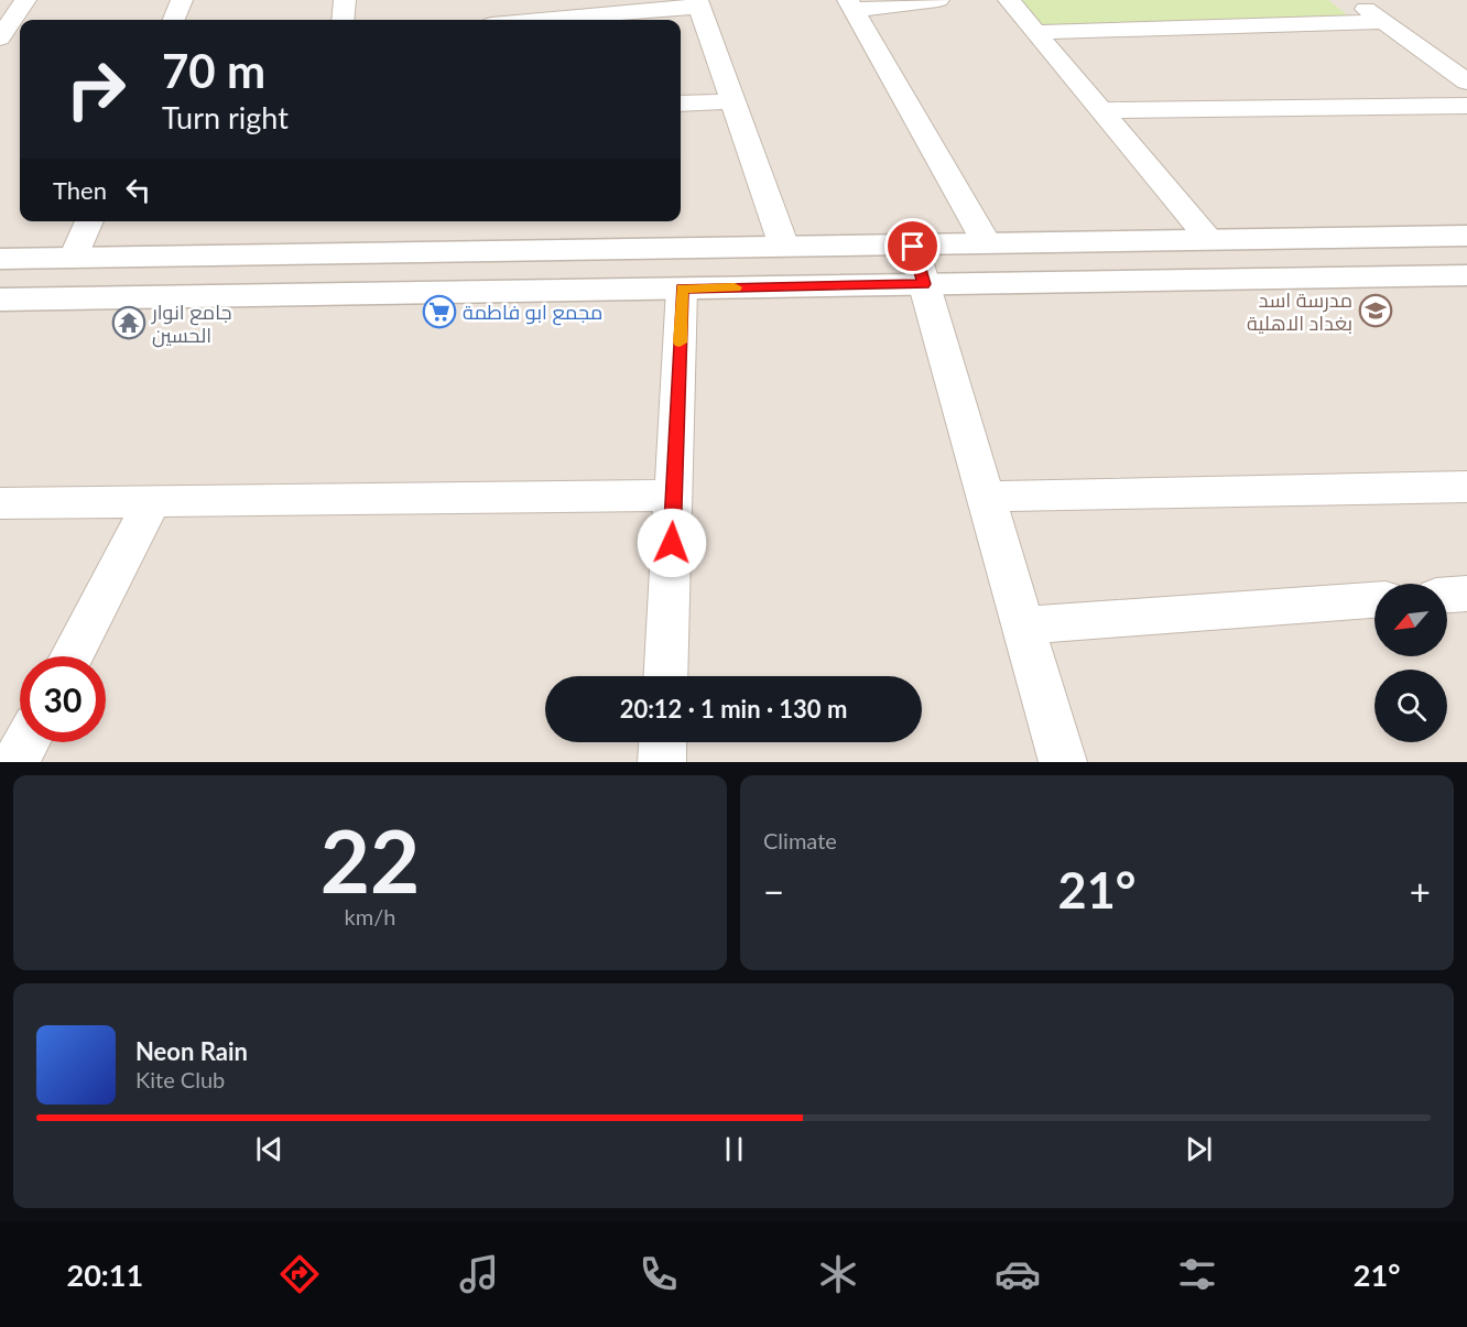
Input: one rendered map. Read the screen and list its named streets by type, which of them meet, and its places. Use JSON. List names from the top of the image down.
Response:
{
  "places": {
    "school or university": ["مدرسة اسد بغداد الاهلية"],
    "supermarket": ["مجمع ابو فاطمة"],
    "temple": ["جامع انوار الحسين"]
  },
  "north": "bottom left",
  "page": {
    "turn": ["70 m", "Turn right"],
    "then": "Then",
    "limit": "30",
    "trip": "20:12 · 1 min · 130 m",
    "tile": [
      ["22", "km/h"],
      "Climate"
    ],
    "heat": ["−", "21°", "+"],
    "song": ["Neon Rain", "Kite Club"],
    "tabs": ["20:11", "21°"]
  }
}
